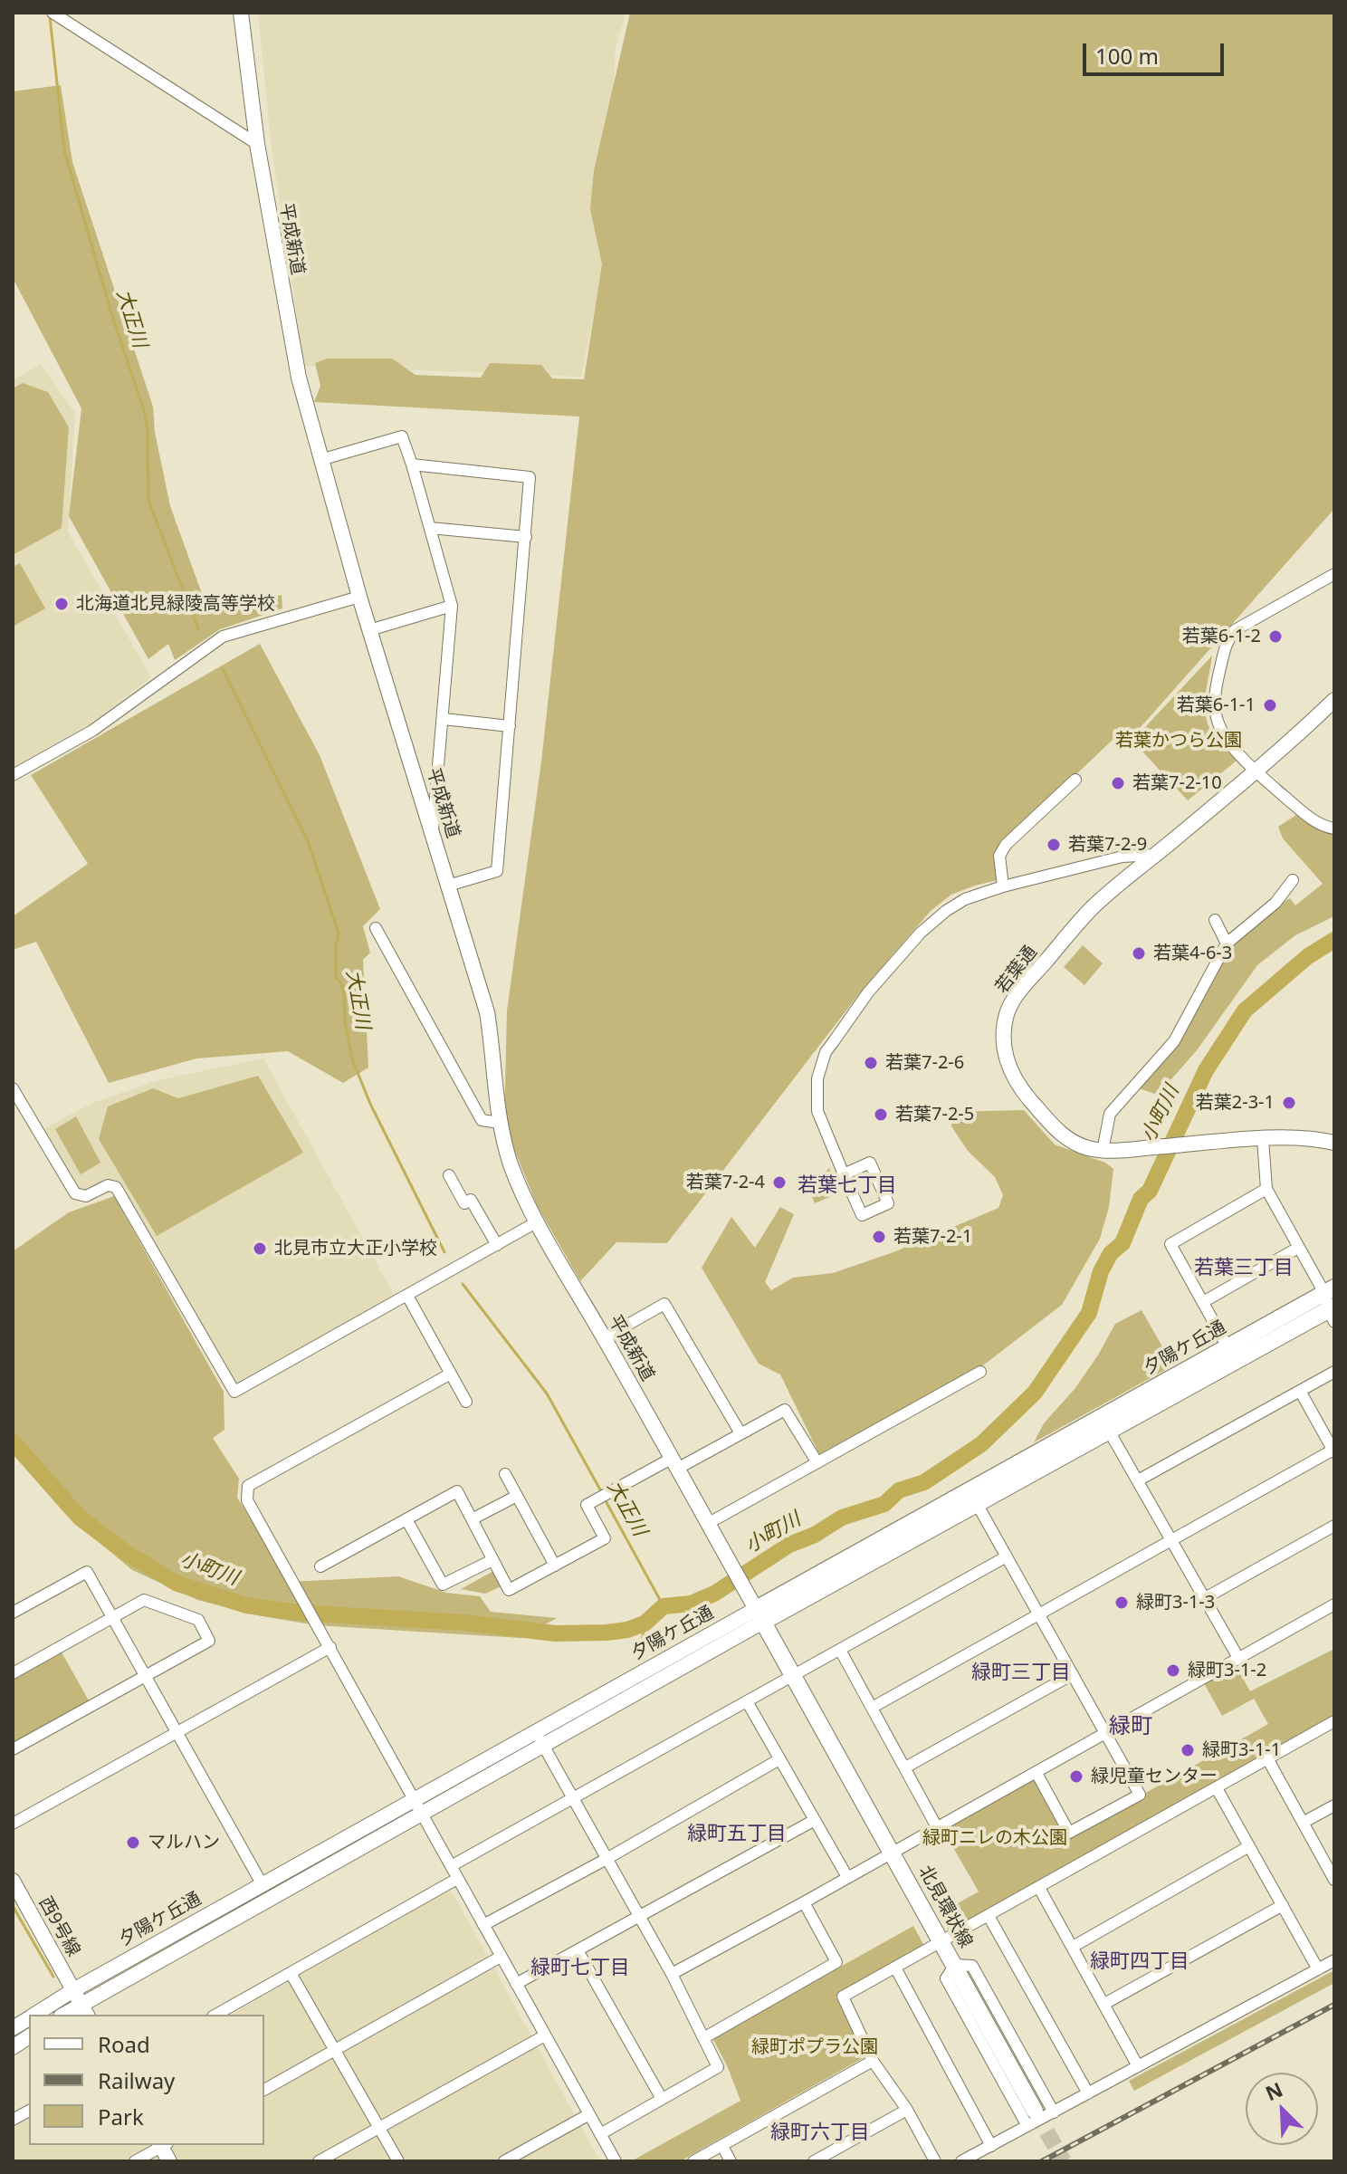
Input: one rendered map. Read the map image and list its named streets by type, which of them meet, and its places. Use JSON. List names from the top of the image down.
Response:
{
  "streets": {
    "main road": ["夕陽ケ丘通", "北見環状線"],
    "street": ["平成新道", "若葉通", "西9号線"]
  },
  "crossings": [
    ["平成新道", "夕陽ケ丘通"],
    ["平成新道", "北見環状線"],
    ["夕陽ケ丘通", "北見環状線"],
    ["夕陽ケ丘通", "西9号線"]
  ],
  "districts": [
    "若葉七丁目",
    "若葉三丁目",
    "緑町三丁目",
    "緑町",
    "緑町五丁目",
    "緑町四丁目",
    "緑町七丁目",
    "緑町六丁目"
  ],
  "water": ["大正川", "小町川"],
  "parks": ["若葉かつら公園", "緑町ニレの木公園", "緑町ポプラ公園"],
  "places": [
    "北海道北見緑陵高等学校",
    "若葉6-1-2",
    "若葉6-1-1",
    "若葉7-2-10",
    "若葉7-2-9",
    "若葉4-6-3",
    "若葉7-2-6",
    "若葉2-3-1",
    "若葉7-2-5",
    "若葉7-2-4",
    "若葉7-2-1",
    "北見市立大正小学校",
    "緑町3-1-3",
    "緑町3-1-2",
    "緑町3-1-1",
    "緑児童センター",
    "マルハン"
  ],
  "legend": ["Road", "Railway", "Park"],
  "scale_bar": "100 m",
  "north": "top left"
}
